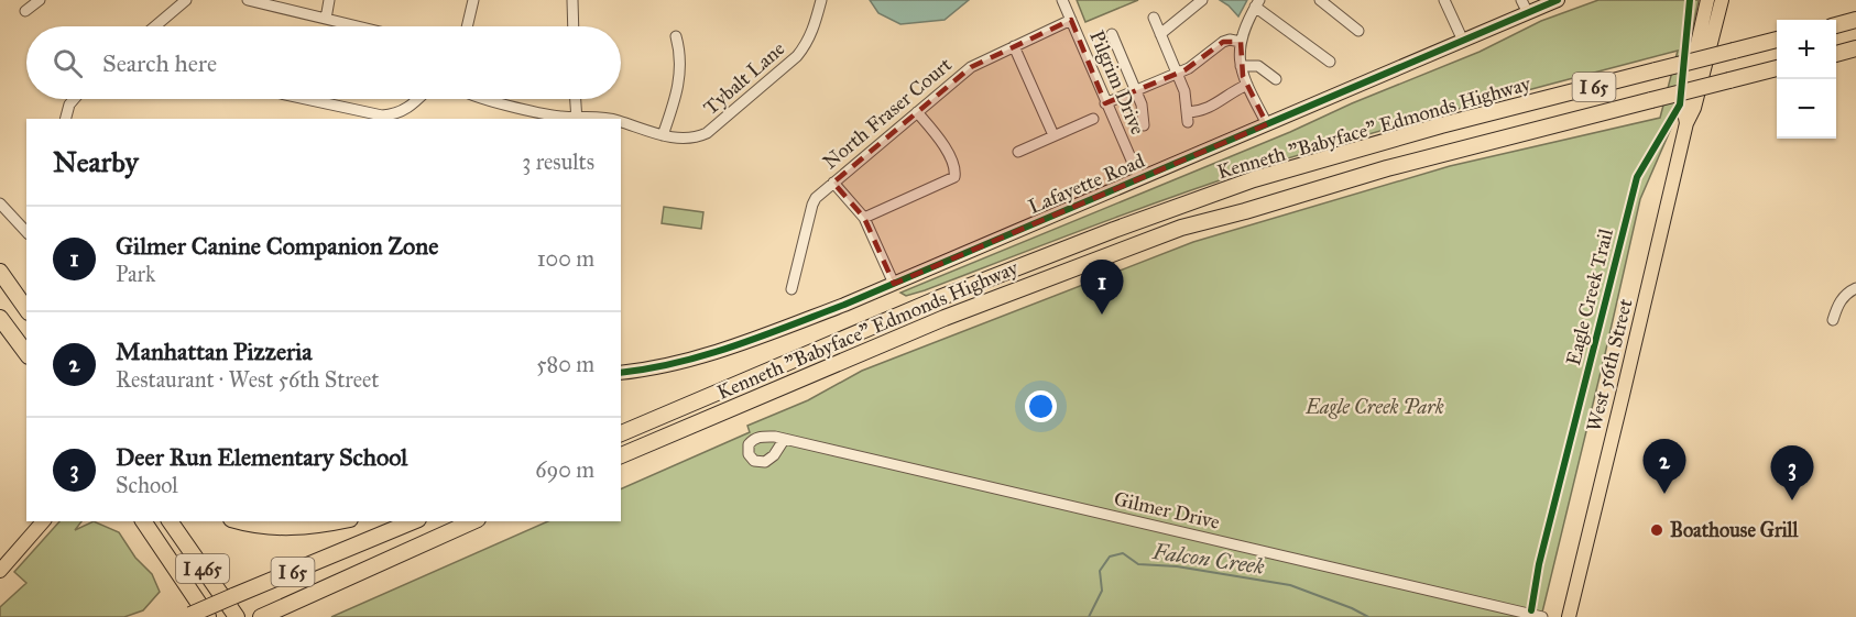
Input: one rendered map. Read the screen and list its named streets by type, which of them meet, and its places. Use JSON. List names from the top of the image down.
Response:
{
  "streets": {
    "highway": ["I 65", "Kenneth \"Babyface\" Edmonds Highway", "I 465"],
    "main road": ["Lafayette Road", "West 56th Street"],
    "street": [
      "Tybalt Lane",
      "Pilgrim Drive",
      "North Fraser Court",
      "Gilmer Drive"
    ],
    "cycle path": ["Eagle Creek Trail"]
  },
  "crossings": [
    ["Pilgrim Drive", "North Fraser Court"],
    ["Pilgrim Drive", "Lafayette Road"]
  ],
  "water": ["Falcon Creek"],
  "parks": ["Eagle Creek Park"],
  "places": ["Boathouse Grill"],
  "page": {
    "map_buttons": ["+", "−"],
    "search": "Search here",
    "heading": ["Nearby", "3 results"],
    "list": [
      {
        "mark": "1",
        "name": "Gilmer Canine Companion Zone",
        "note": "Park",
        "value": "100 m"
      },
      {
        "mark": "2",
        "name": "Manhattan Pizzeria",
        "note": "Restaurant · West 56th Street",
        "value": "580 m"
      },
      {
        "mark": "3",
        "name": "Deer Run Elementary School",
        "note": "School",
        "value": "690 m"
      }
    ],
    "pins": ["1", "2", "3"]
  }
}
